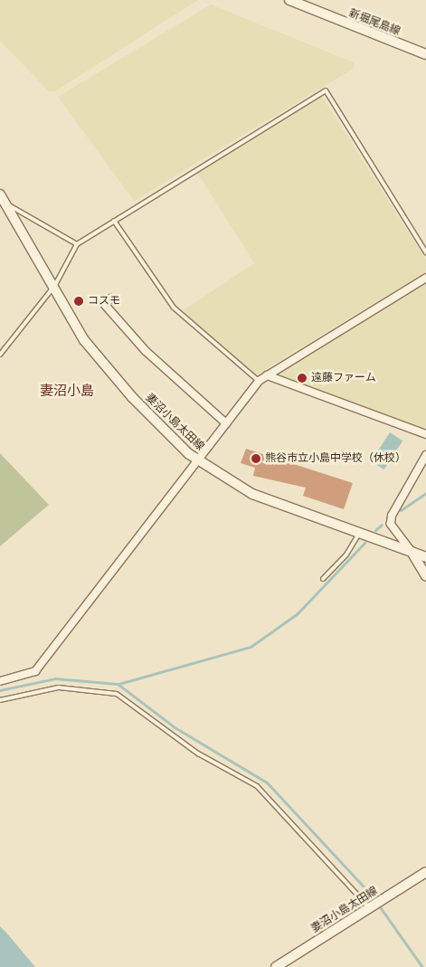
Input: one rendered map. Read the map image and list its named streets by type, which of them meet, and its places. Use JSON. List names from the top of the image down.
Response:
{
  "streets": {
    "main road": ["新堀尾島線", "妻沼小島太田線"]
  },
  "districts": ["妻沼小島"],
  "places": ["コスモ", "遠藤ファーム", "熊谷市立小島中学校（休校）"]
}
